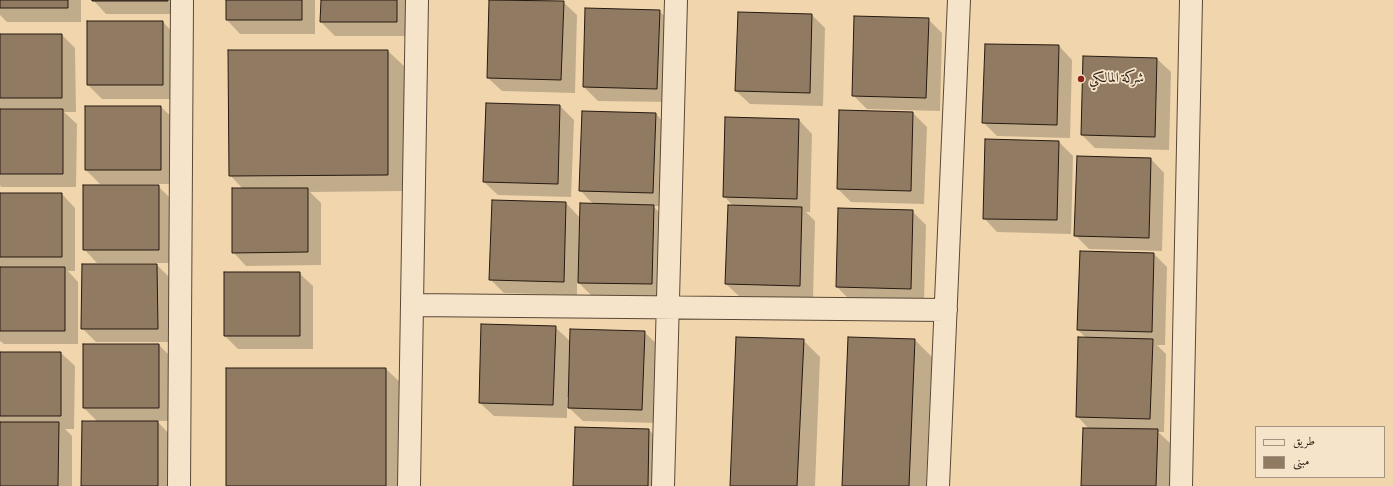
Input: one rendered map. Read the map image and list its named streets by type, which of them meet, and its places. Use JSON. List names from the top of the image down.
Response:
{
  "places": ["شركة المالكي"],
  "legend": ["طريق", "مبنى"]
}
